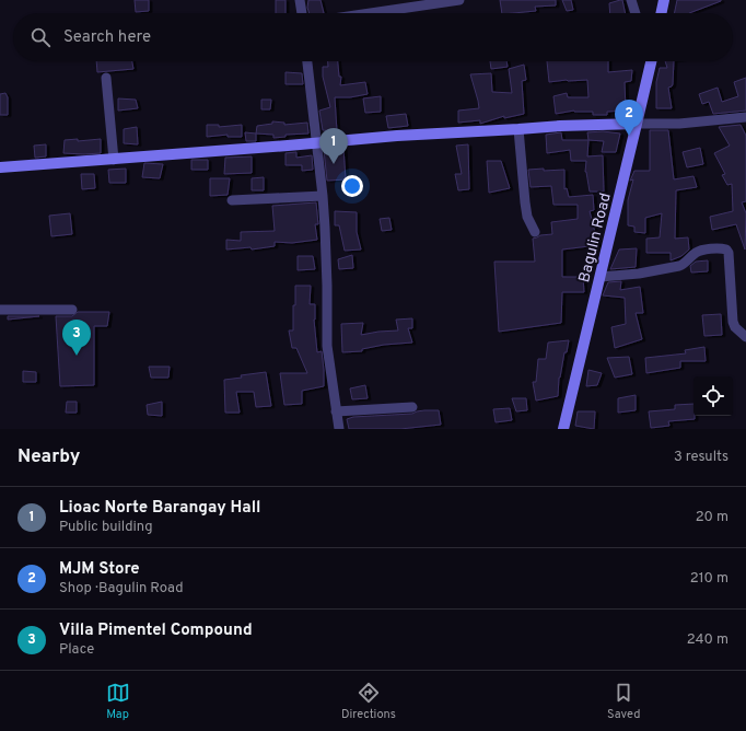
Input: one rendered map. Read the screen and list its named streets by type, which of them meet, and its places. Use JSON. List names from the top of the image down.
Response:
{
  "streets": {
    "street": ["Bagulin Road"]
  },
  "page": {
    "search": "Search here",
    "pins": ["2", "1", "3"],
    "heading": ["Nearby", "3 results"],
    "list": [
      {
        "mark": "1",
        "name": "Lioac Norte Barangay Hall",
        "note": "Public building",
        "value": "20 m"
      },
      {
        "mark": "2",
        "name": "MJM Store",
        "note": "Shop · Bagulin Road",
        "value": "210 m"
      },
      {
        "mark": "3",
        "name": "Villa Pimentel Compound",
        "note": "Place",
        "value": "240 m"
      }
    ],
    "nav": ["Map", "Directions", "Saved"]
  }
}
